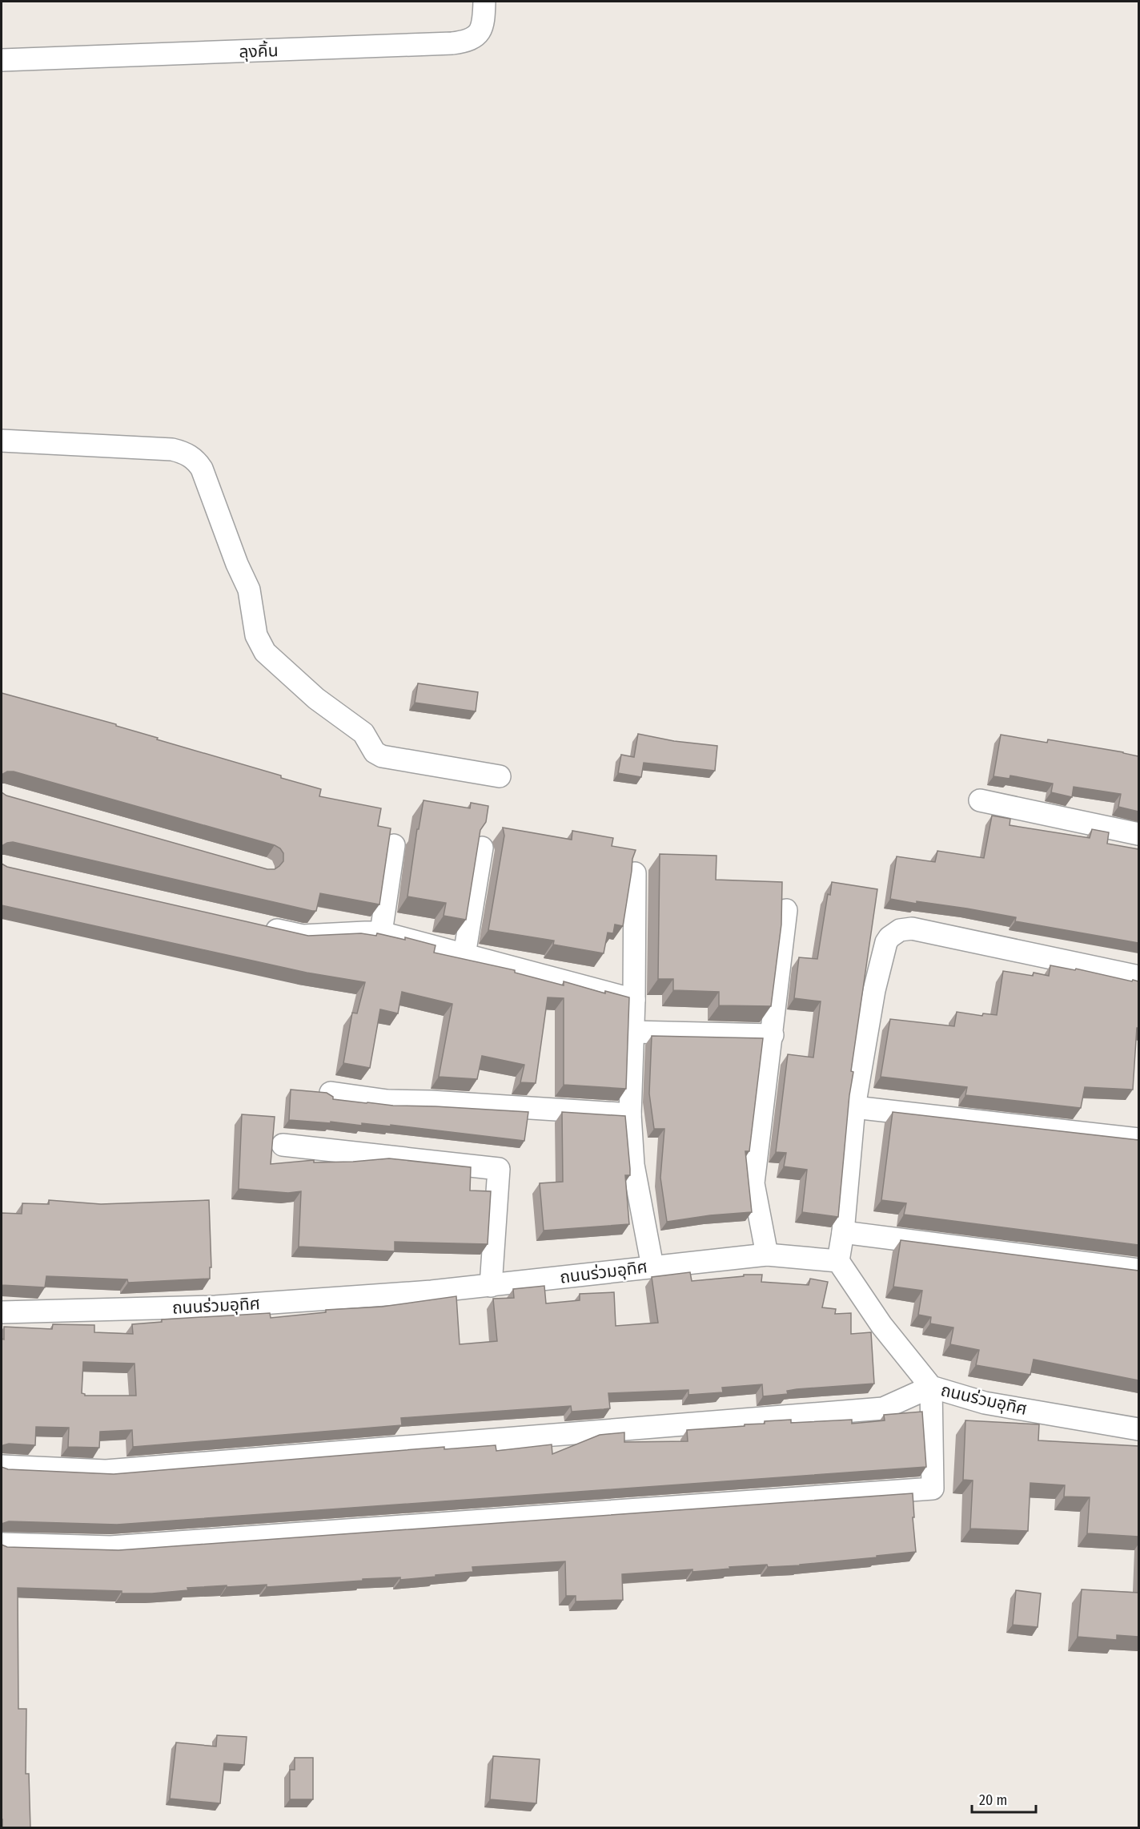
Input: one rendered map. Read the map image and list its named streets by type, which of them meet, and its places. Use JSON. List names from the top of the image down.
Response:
{
  "streets": {
    "street": ["ลุงคิ้น", "ถนนร่วมอุทิศ"]
  },
  "scale_bar": "20 m"
}
